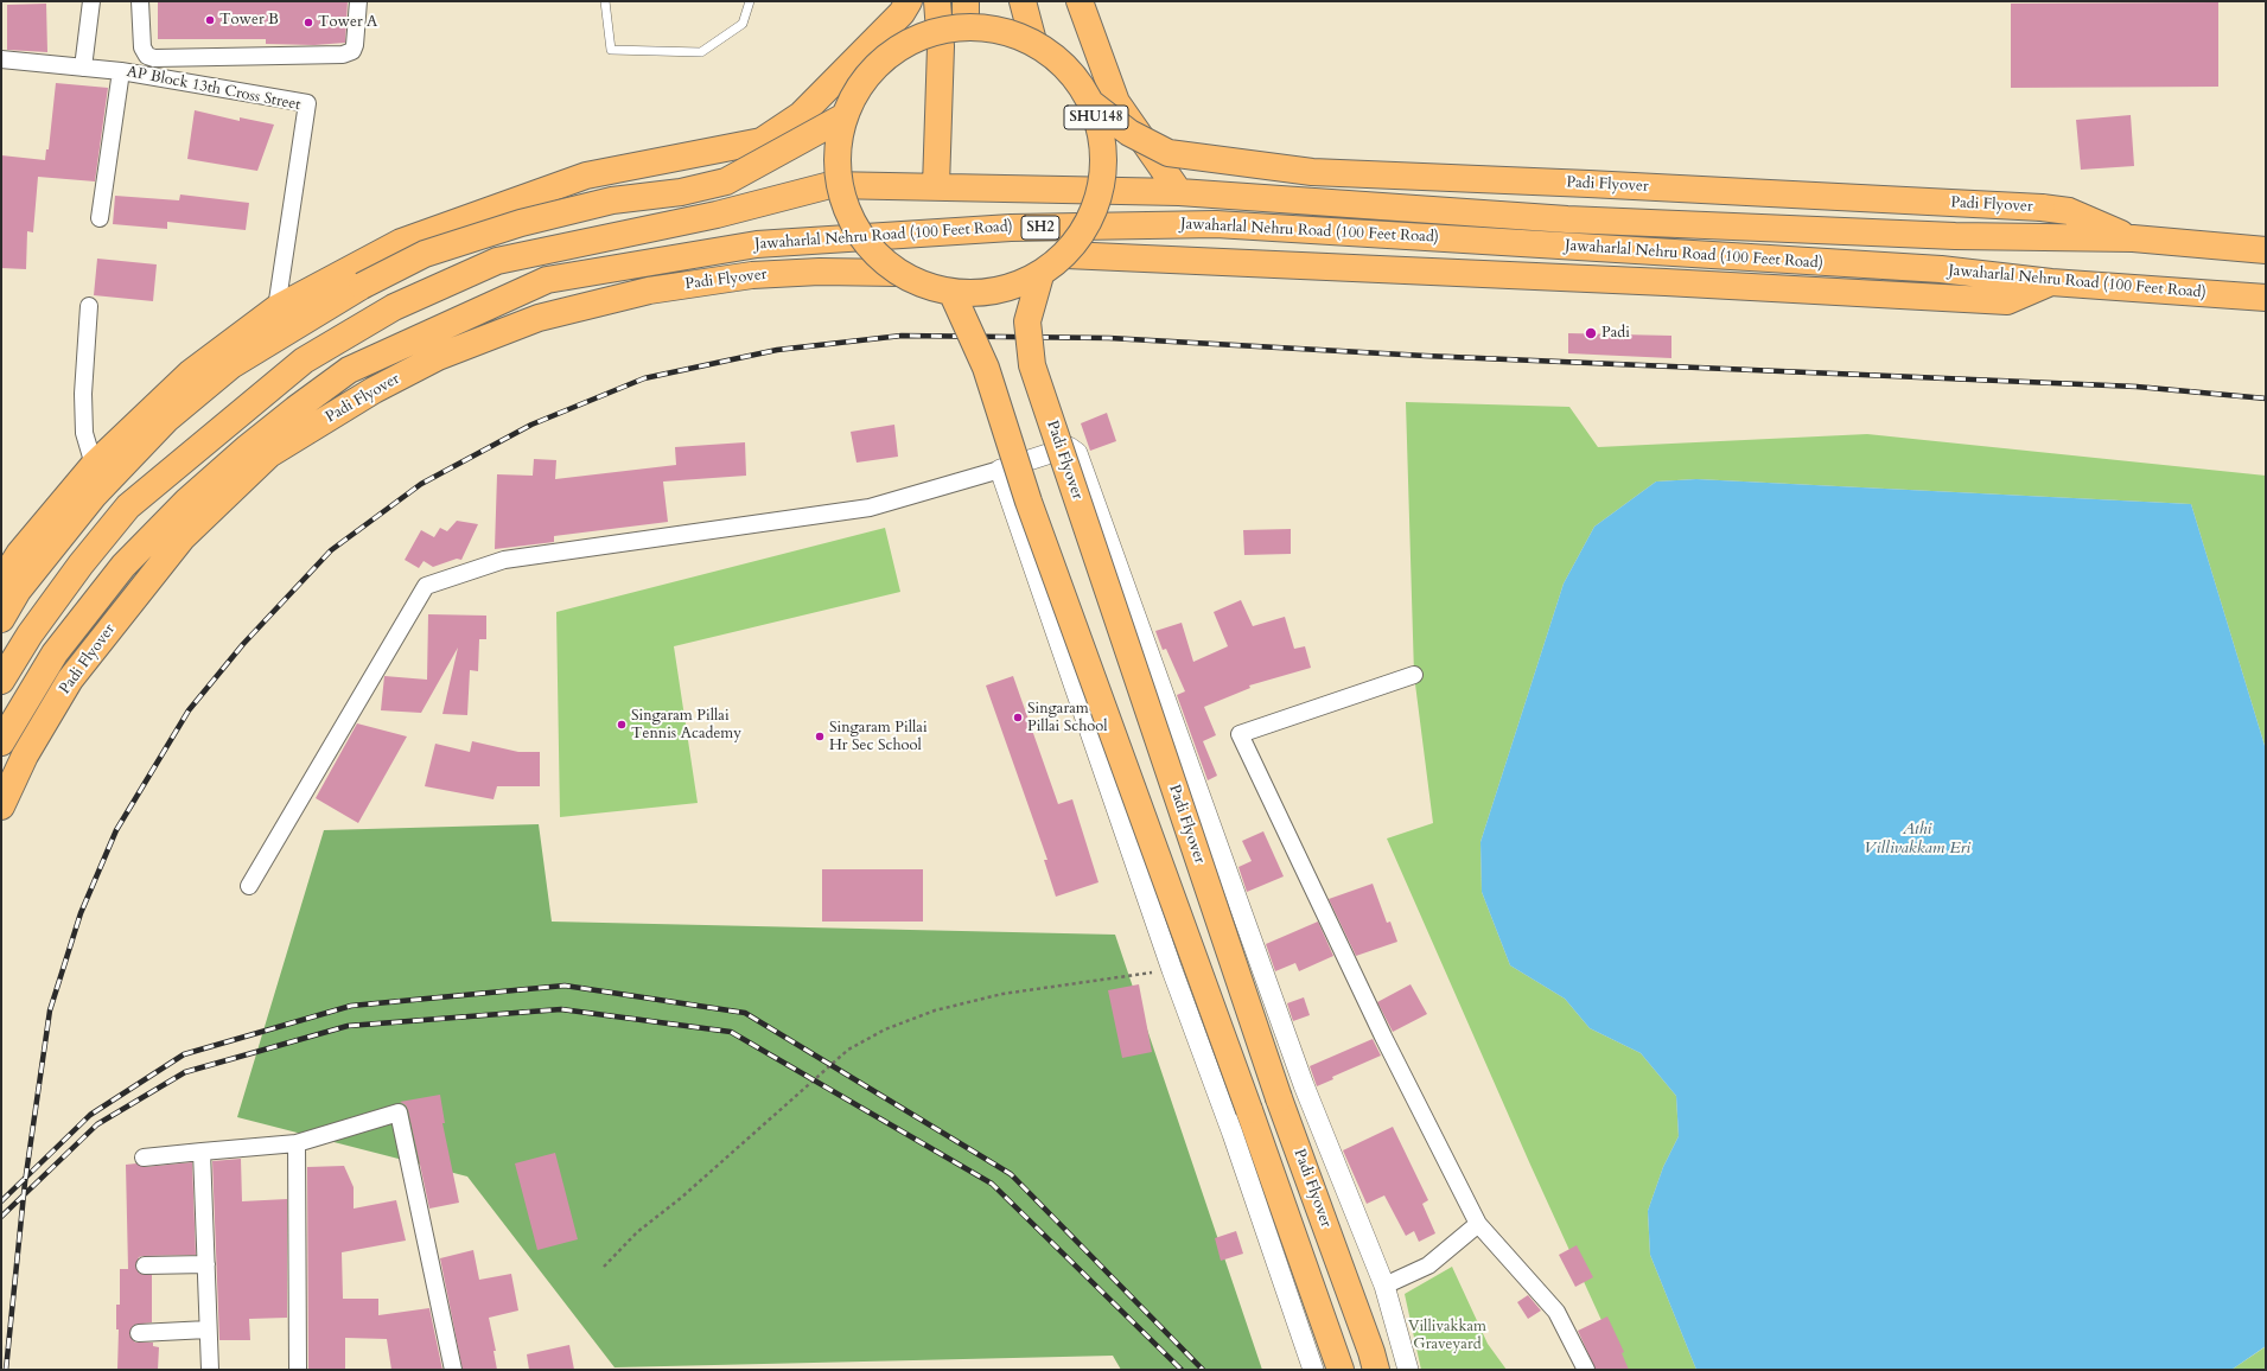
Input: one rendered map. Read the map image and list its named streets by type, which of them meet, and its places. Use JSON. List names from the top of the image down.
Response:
{
  "streets": {
    "main road": [
      "SHU148",
      "Padi Flyover",
      "SH2",
      "Jawaharlal Nehru Road (100 Feet Road)"
    ],
    "street": ["AP Block 13th Cross Street"]
  },
  "crossings": [
    ["Padi Flyover", "Jawaharlal Nehru Road (100 Feet Road)"]
  ],
  "water": ["Athi Villivakkam Eri"],
  "parks": ["Villivakkam Graveyard"],
  "places": [
    "Tower B",
    "Tower A",
    "Padi",
    "Singaram Pillai School",
    "Singaram Pillai Tennis Academy",
    "Singaram Pillai Hr Sec School"
  ]
}
